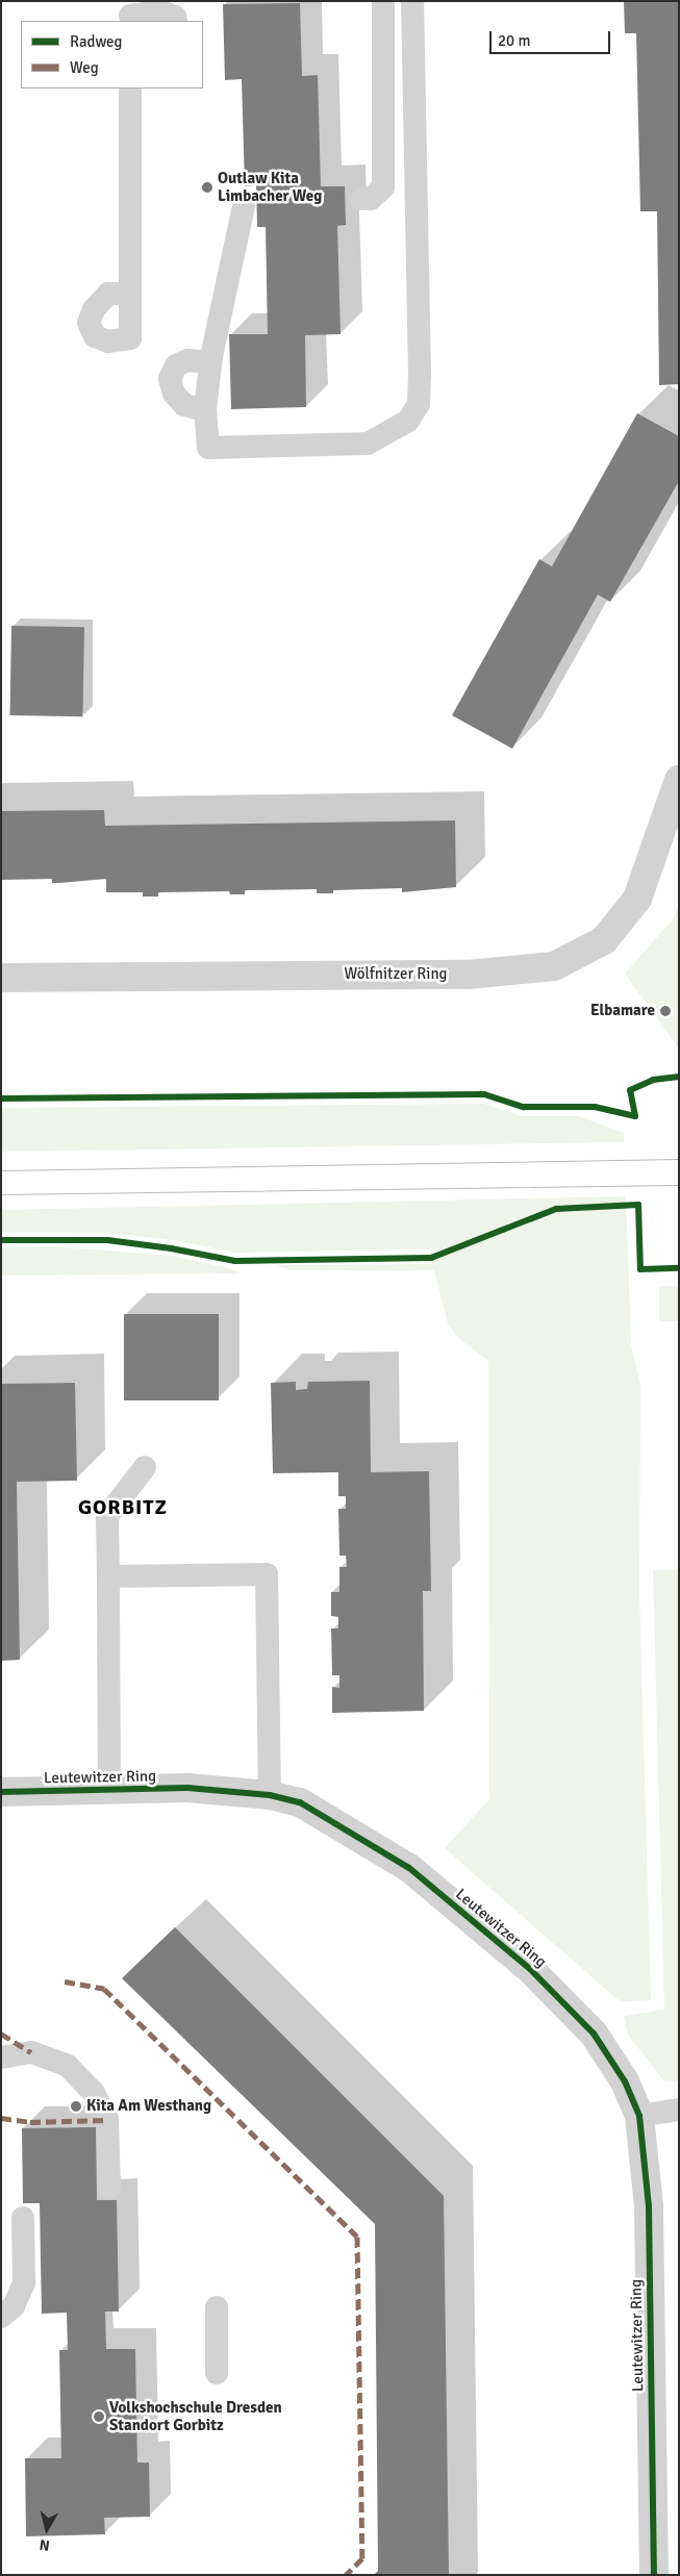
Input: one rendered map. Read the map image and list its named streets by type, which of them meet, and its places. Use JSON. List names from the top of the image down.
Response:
{
  "streets": {
    "street": ["Wölfnitzer Ring", "Leutewitzer Ring"]
  },
  "districts": ["GORBITZ"],
  "places": [
    "Outlaw Kita Limbacher Weg",
    "Elbamare",
    "Kita Am Westhang",
    "Volkshochschule Dresden Standort Gorbitz"
  ],
  "legend": ["Radweg", "Weg"],
  "scale_bar": "20 m",
  "north": "bottom"
}
